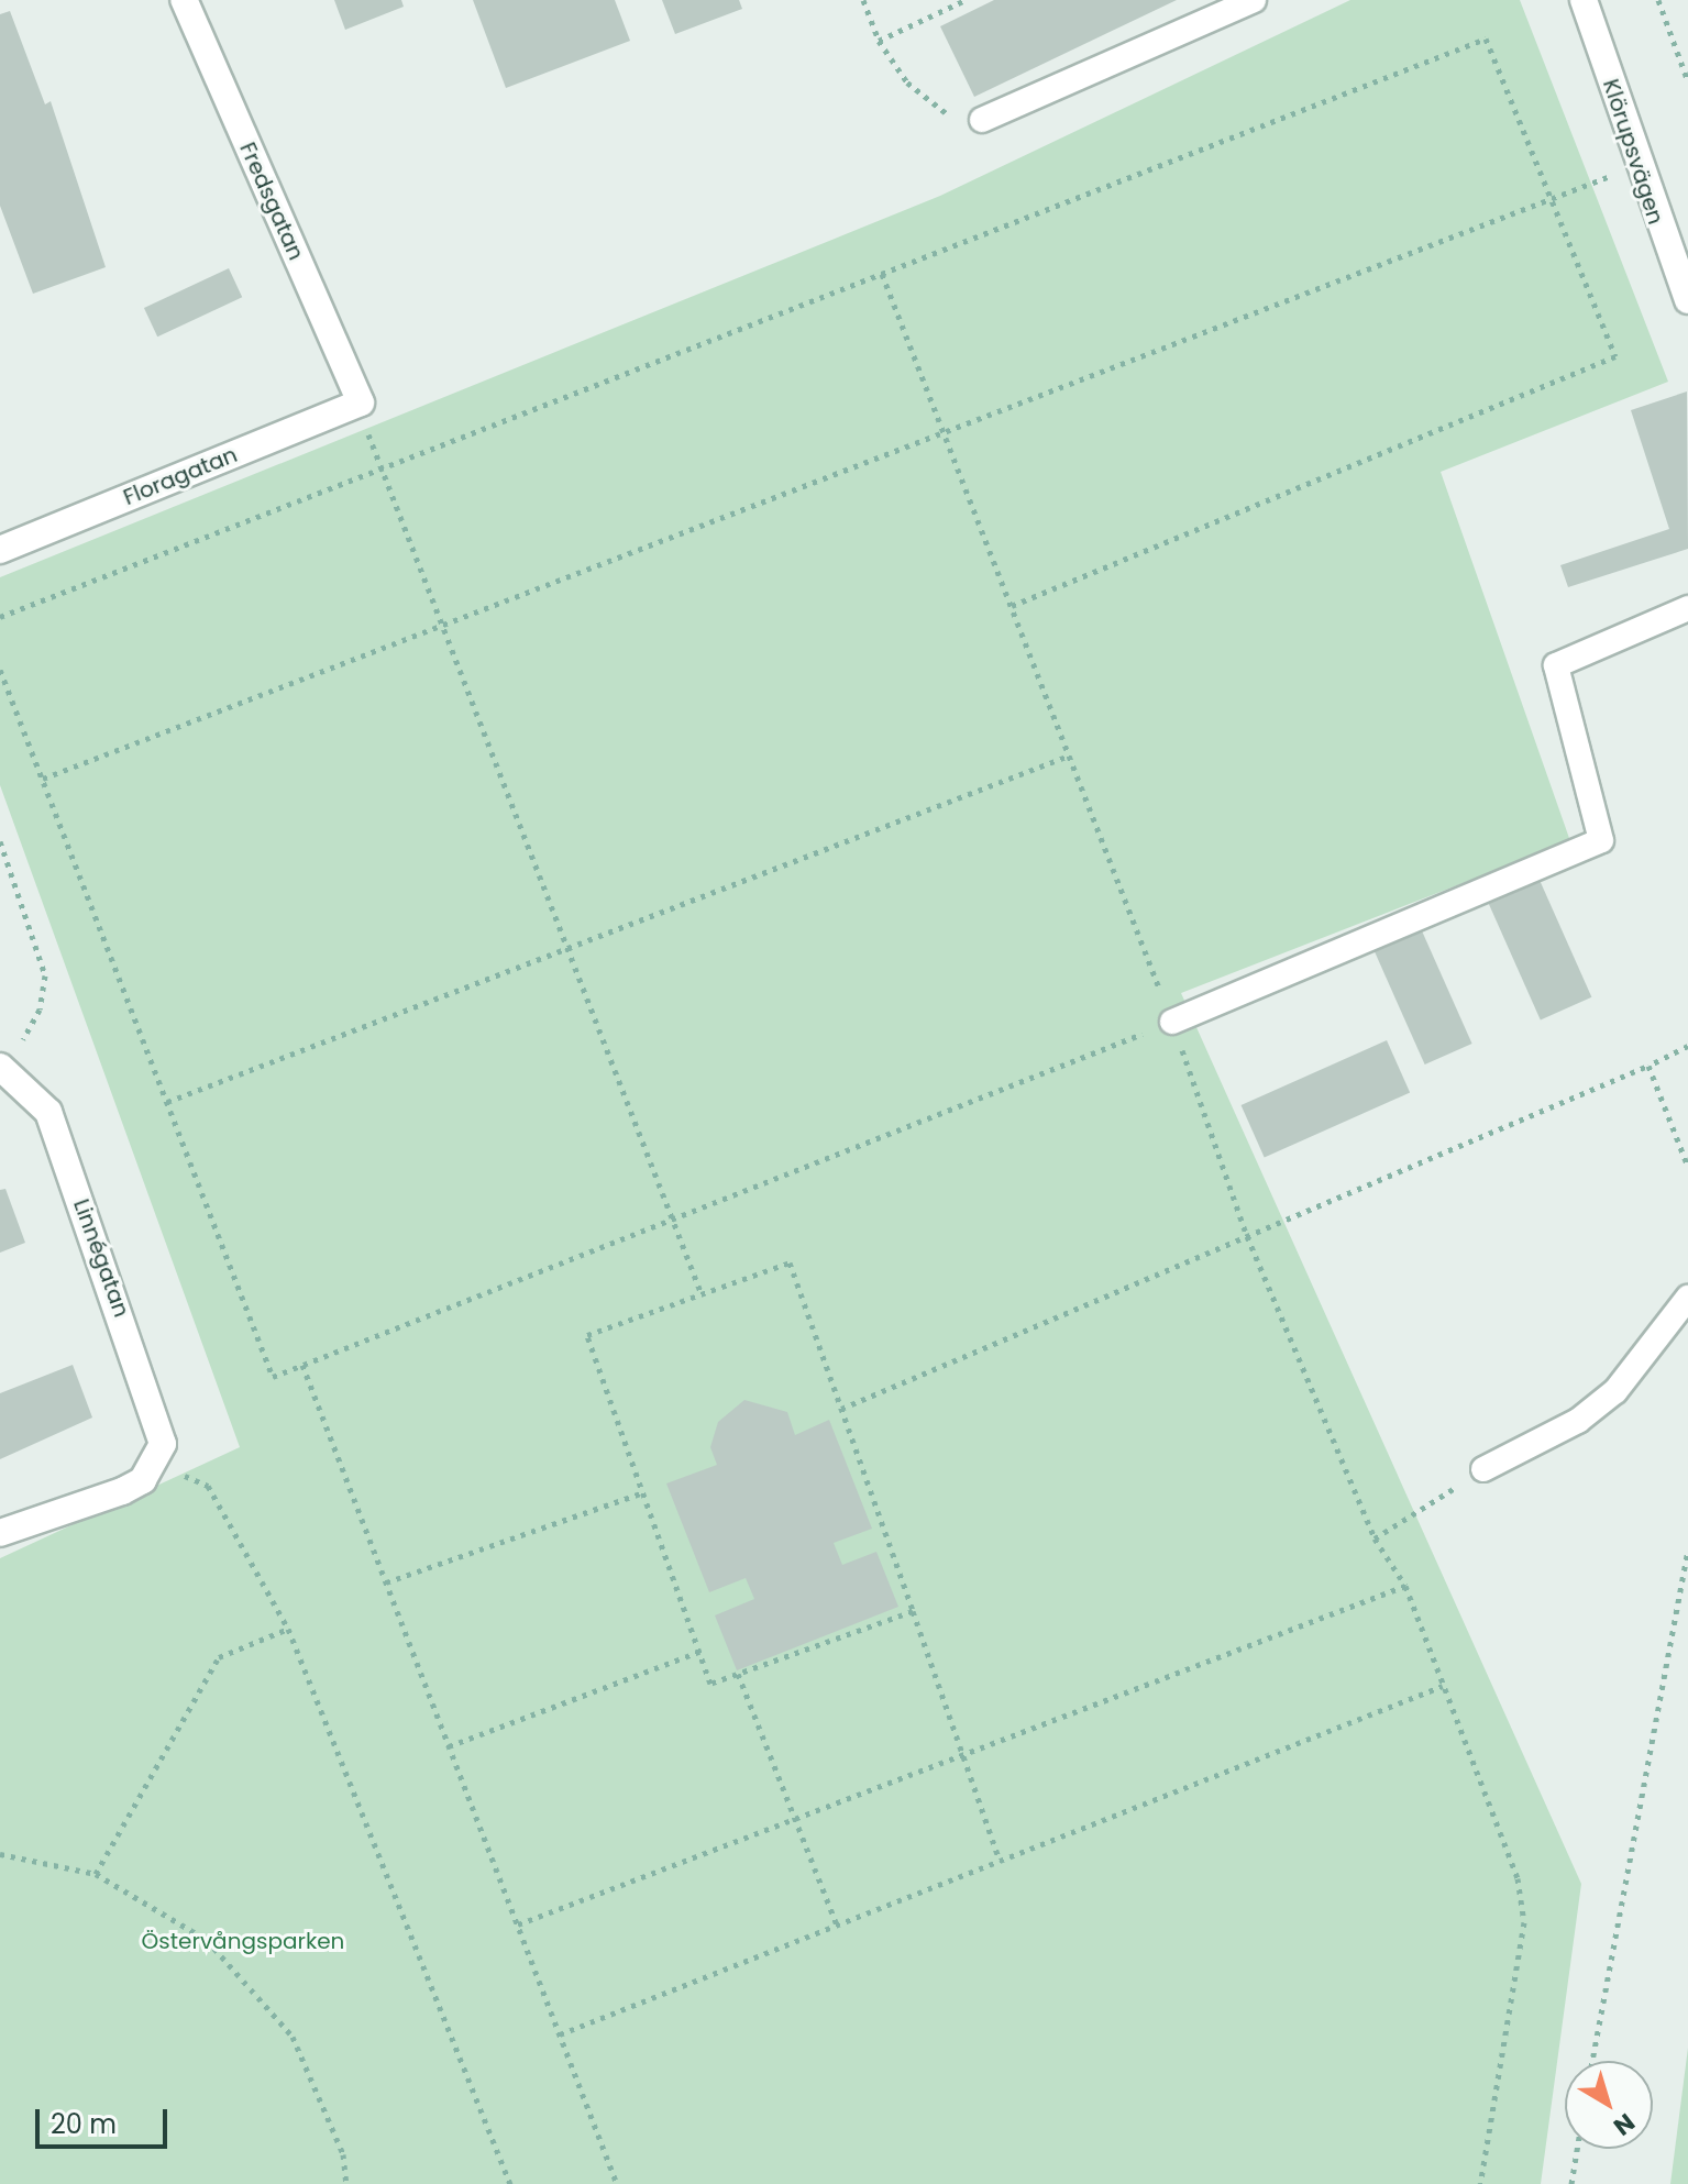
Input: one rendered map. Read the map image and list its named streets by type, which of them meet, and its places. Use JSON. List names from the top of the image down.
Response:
{
  "streets": {
    "street": [
      "Klörupsvägen",
      "Fredsgatan",
      "Floragatan",
      "Linnégatan"
    ]
  },
  "crossings": [
    ["Fredsgatan", "Floragatan"]
  ],
  "parks": ["Östervångsparken"],
  "scale_bar": "20 m",
  "north": "bottom right"
}
